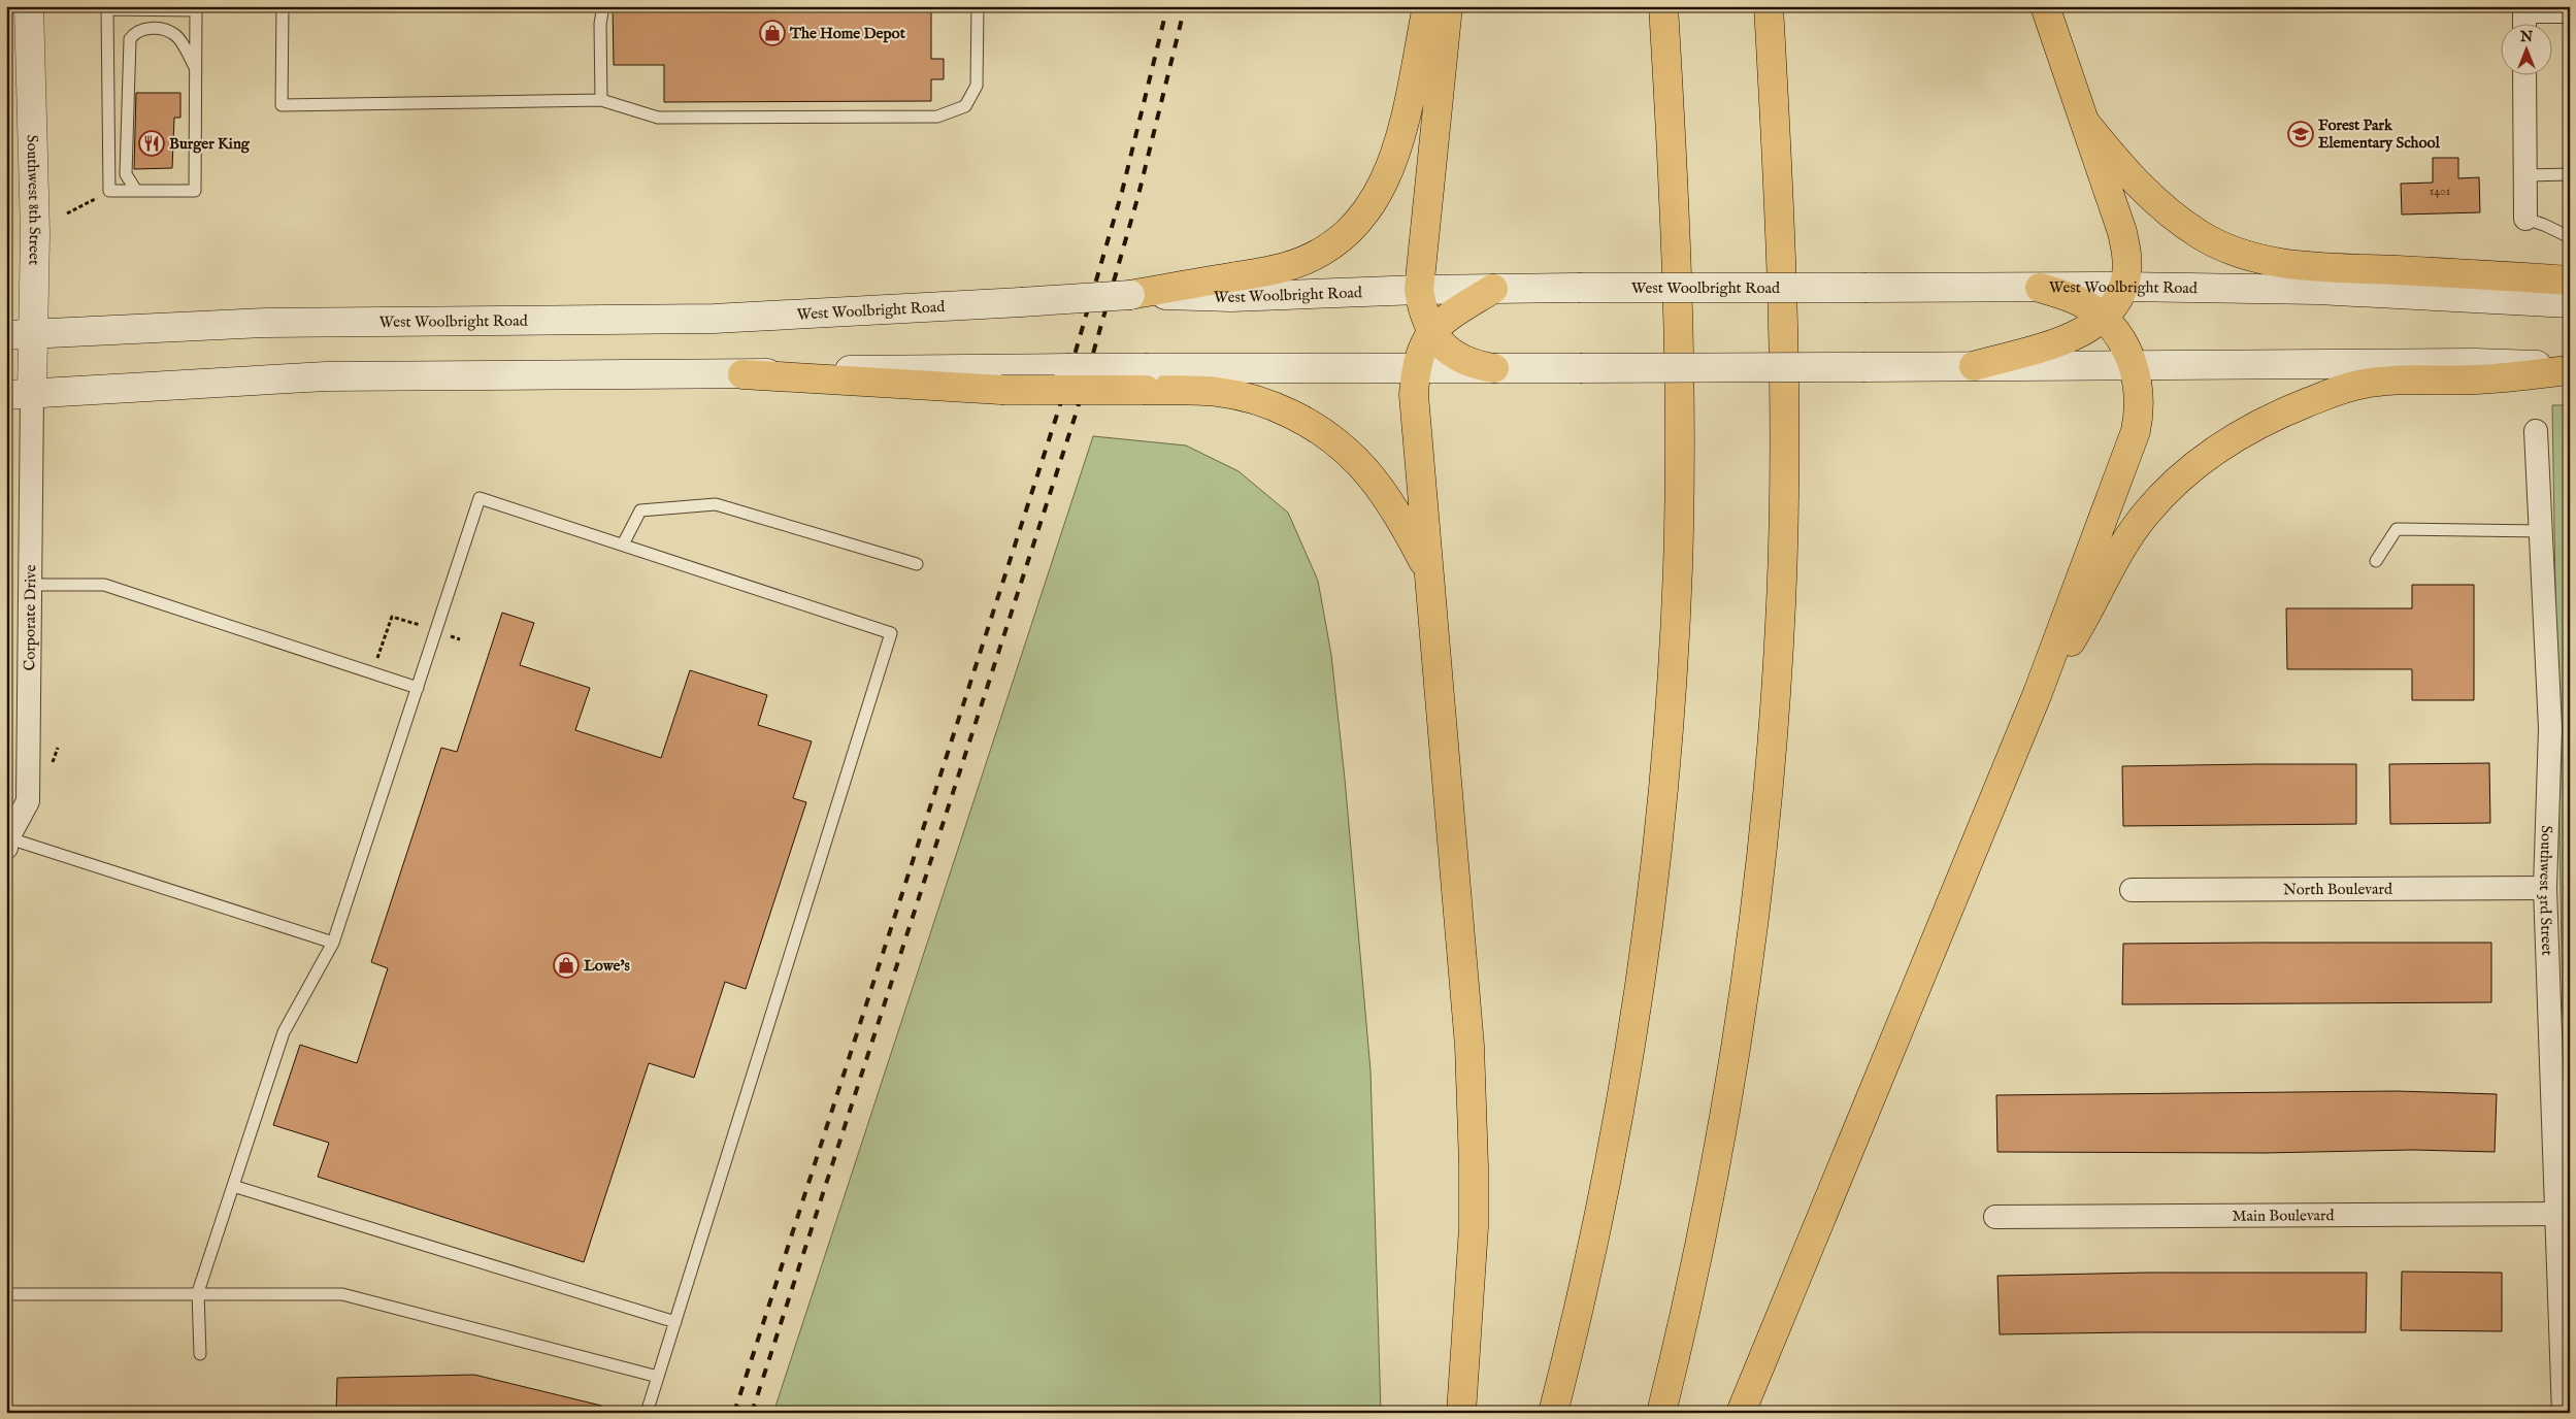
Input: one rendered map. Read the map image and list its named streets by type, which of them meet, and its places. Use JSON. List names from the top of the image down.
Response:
{
  "streets": {
    "main road": ["Southwest 8th Street", "West Woolbright Road"],
    "street": [
      "Corporate Drive",
      "North Boulevard",
      "Southwest 3rd Street",
      "Main Boulevard"
    ]
  },
  "crossings": [
    ["Southwest 8th Street", "West Woolbright Road"],
    ["Southwest 8th Street", "Corporate Drive"],
    ["North Boulevard", "Southwest 3rd Street"],
    ["Southwest 3rd Street", "Main Boulevard"]
  ],
  "places": {
    "shop": ["The Home Depot", "Lowe's"],
    "school or university": ["Forest Park Elementary School"],
    "restaurant": ["Burger King"]
  },
  "house_numbers": ["1401"],
  "north": "top"
}
